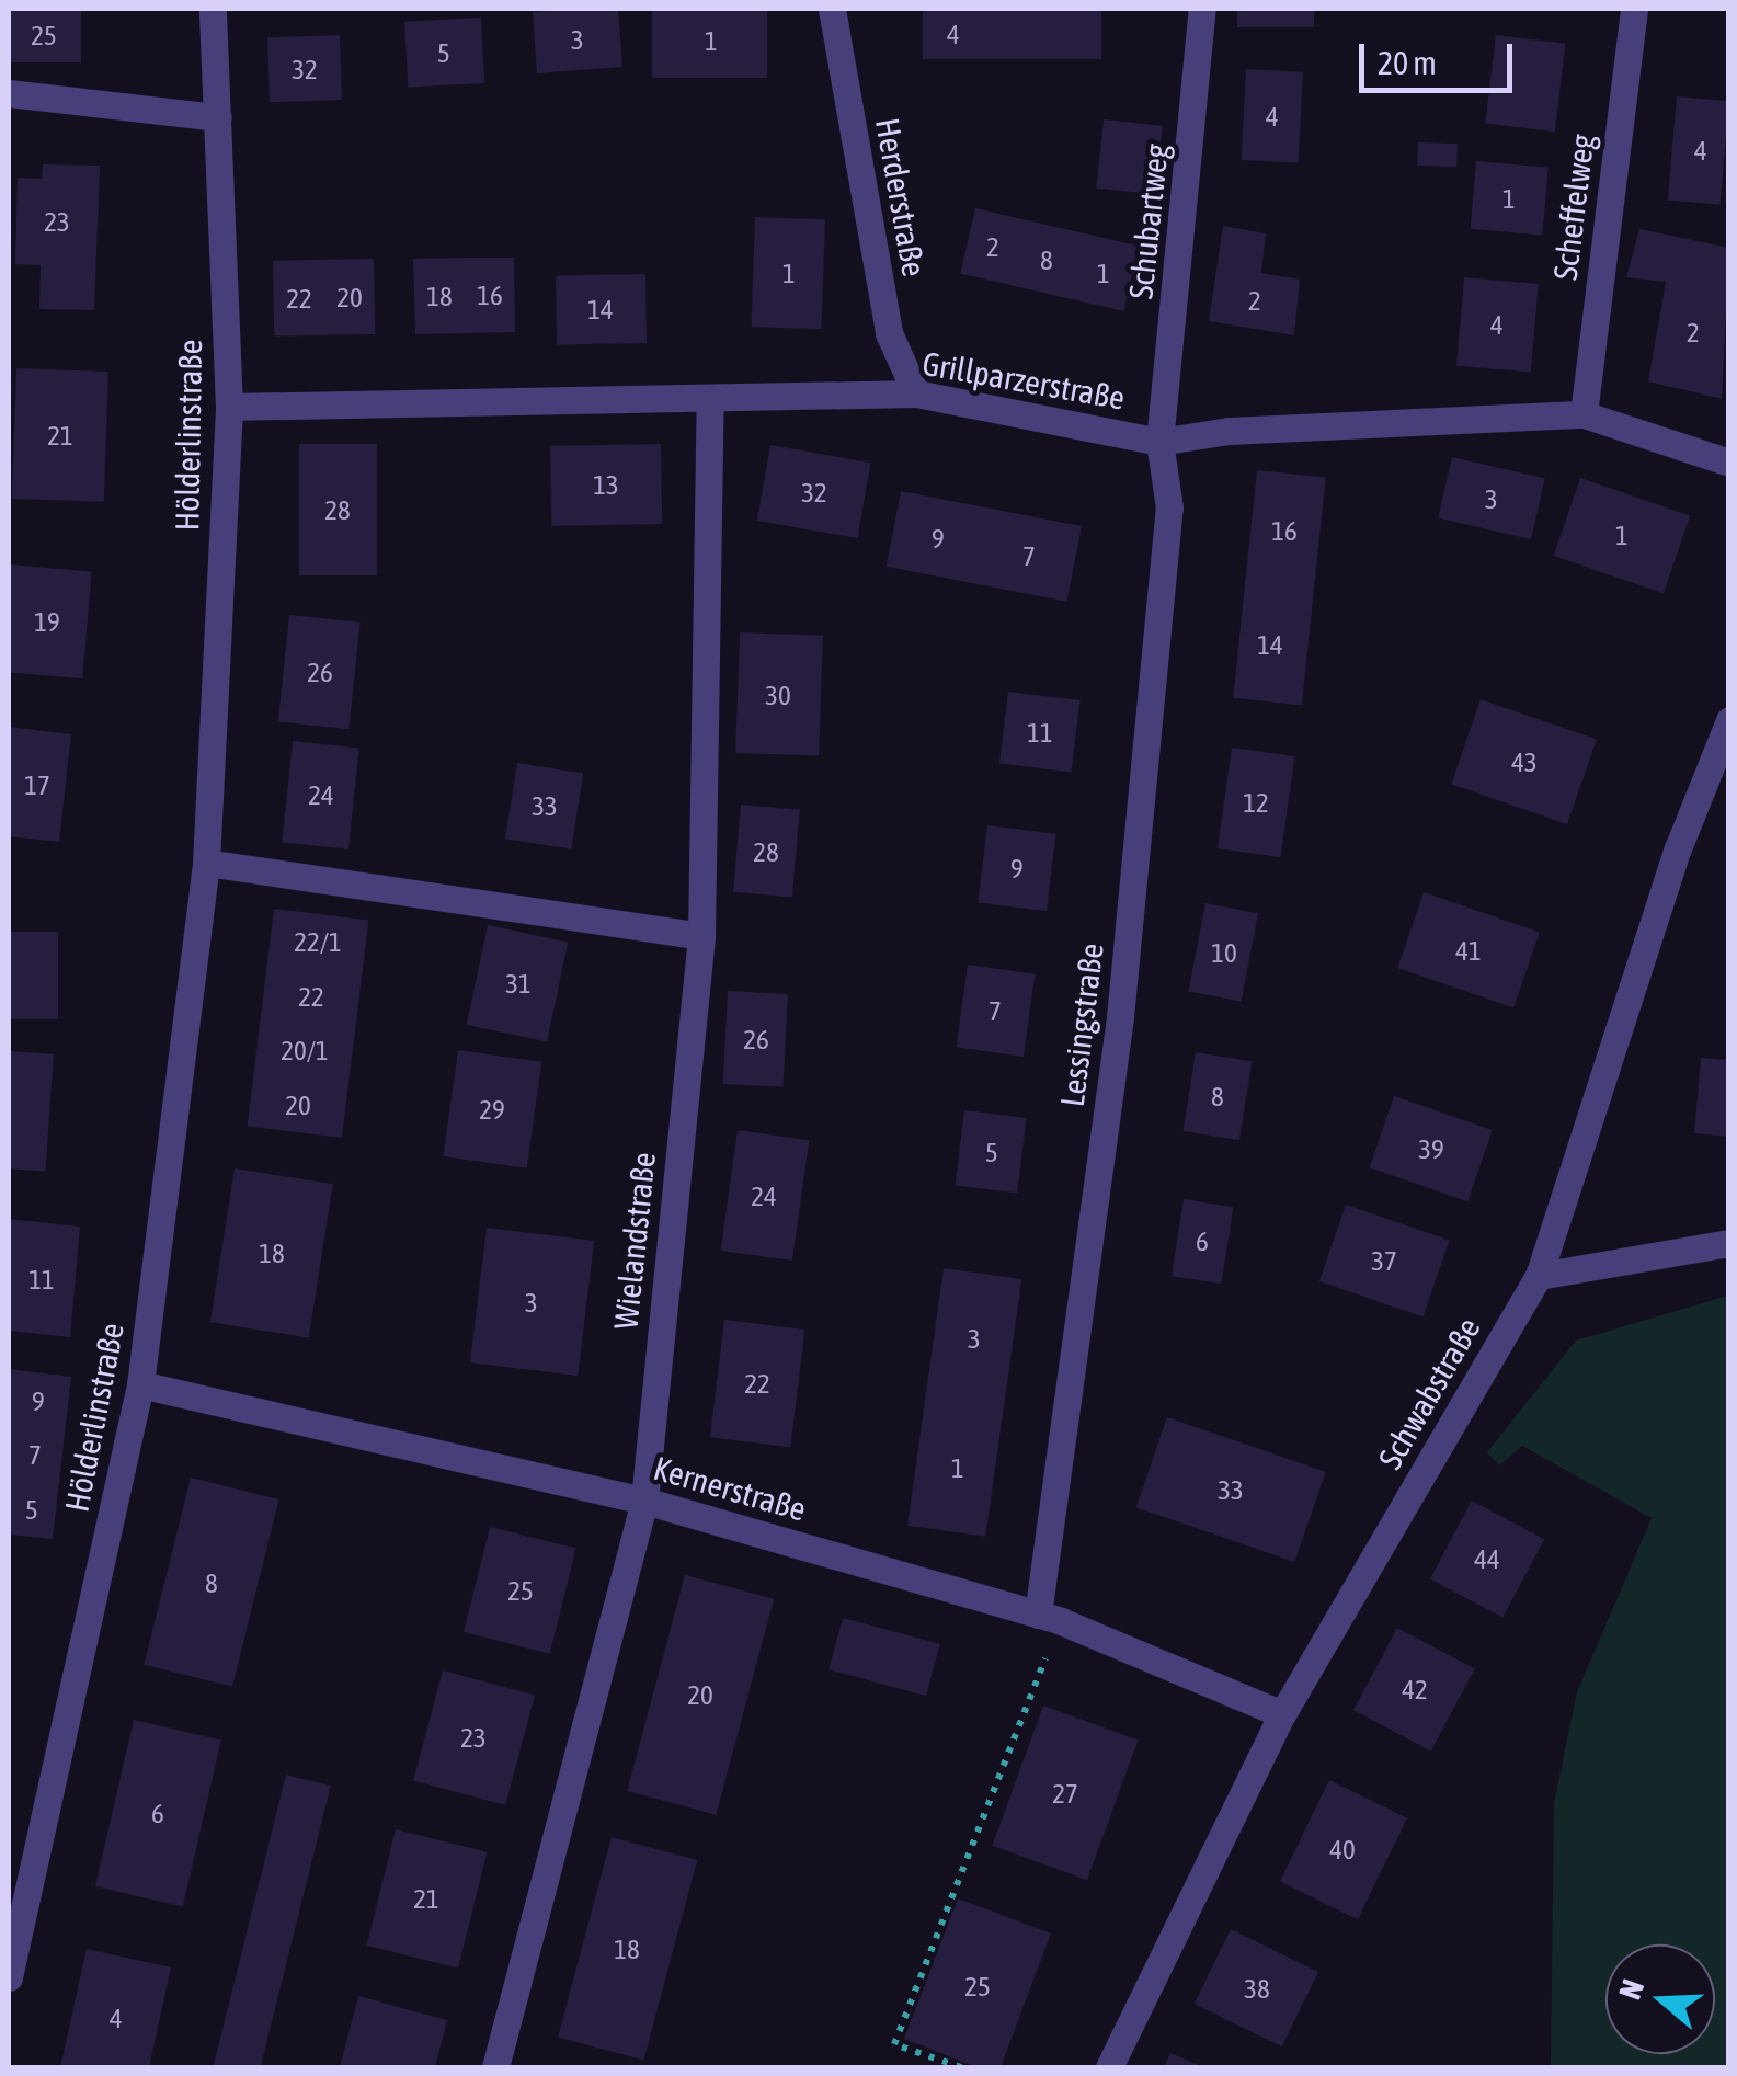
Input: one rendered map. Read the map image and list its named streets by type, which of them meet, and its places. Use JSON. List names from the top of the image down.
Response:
{
  "streets": {
    "street": [
      "Herderstraße",
      "Scheffelweg",
      "Schubartweg",
      "Grillparzerstraße",
      "Hölderlinstraße",
      "Lessingstraße",
      "Wielandstraße",
      "Schwabstraße",
      "Kernerstraße"
    ]
  },
  "crossings": [
    ["Herderstraße", "Grillparzerstraße"],
    ["Scheffelweg", "Grillparzerstraße"],
    ["Schubartweg", "Grillparzerstraße"],
    ["Schubartweg", "Lessingstraße"],
    ["Grillparzerstraße", "Hölderlinstraße"],
    ["Grillparzerstraße", "Lessingstraße"],
    ["Grillparzerstraße", "Wielandstraße"],
    ["Hölderlinstraße", "Kernerstraße"],
    ["Lessingstraße", "Kernerstraße"],
    ["Wielandstraße", "Kernerstraße"],
    ["Schwabstraße", "Kernerstraße"]
  ],
  "house_numbers": [
    "4",
    "25",
    "3",
    "1",
    "5",
    "32",
    "4",
    "4",
    "1",
    "23",
    "2",
    "8",
    "1",
    "1",
    "16",
    "18",
    "20",
    "22",
    "2",
    "14",
    "4",
    "2",
    "21",
    "13",
    "32",
    "3",
    "28",
    "16",
    "1",
    "9",
    "7",
    "19",
    "14",
    "26",
    "30",
    "11",
    "43",
    "17",
    "24",
    "12",
    "33",
    "28",
    "9",
    "22/1",
    "41",
    "10",
    "31",
    "22",
    "7",
    "26",
    "20/1",
    "8",
    "20",
    "29",
    "39",
    "5",
    "24",
    "6",
    "18",
    "37",
    "11",
    "3",
    "3",
    "22",
    "9",
    "7",
    "1",
    "33",
    "5",
    "44",
    "8",
    "25",
    "42",
    "20",
    "23",
    "27",
    "6",
    "40",
    "21",
    "18",
    "25",
    "38",
    "4"
  ],
  "scale_bar": "20 m",
  "north": "left"
}
